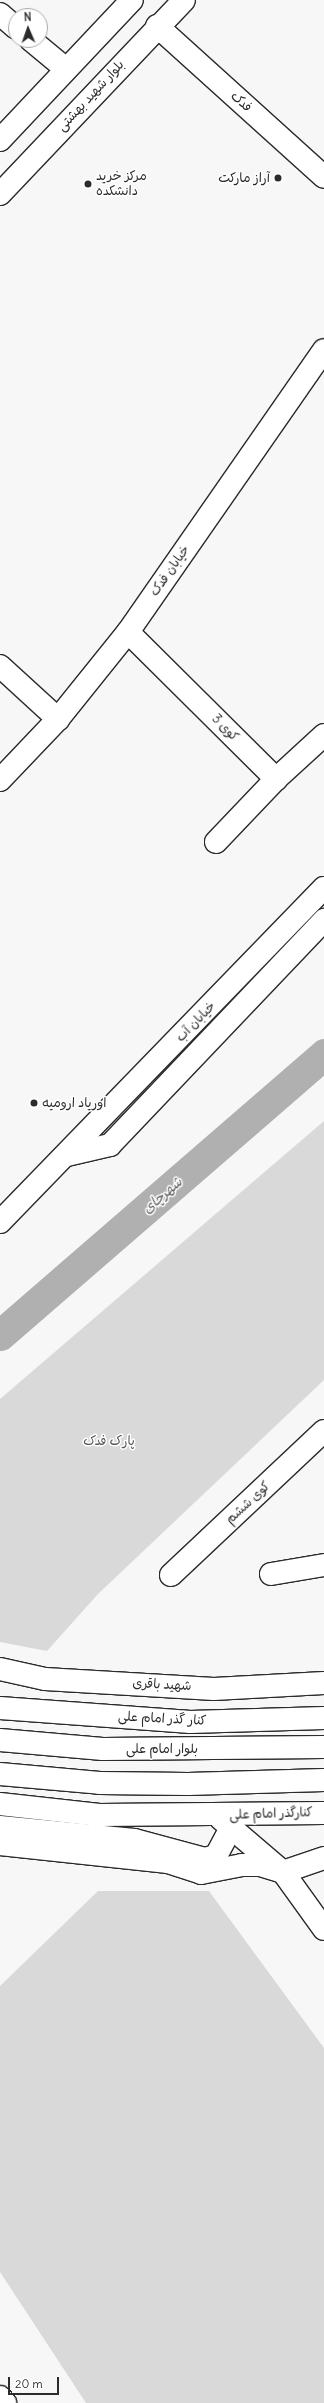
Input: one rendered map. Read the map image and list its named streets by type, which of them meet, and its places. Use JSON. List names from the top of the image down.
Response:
{
  "streets": {
    "main road": [
      "بلوار شهید بهشتی",
      "فدک",
      "خیابان فدک",
      "کوی 3",
      "خیابان آب",
      "کوی ششم",
      "شهید باقری",
      "کنار گذر امام علی",
      "بلوار امام علی",
      "کنارگذر امام علی"
    ]
  },
  "crossings": [
    ["بلوار شهید بهشتی", "فدک"],
    ["خیابان فدک", "کوی 3"]
  ],
  "water": ["شهرچای"],
  "parks": ["پارک فدک"],
  "places": ["آراز مارکت", "مرکز خرید دانشکده", "اوریاد ارومیه"],
  "scale_bar": "20 m",
  "north": "top"
}
